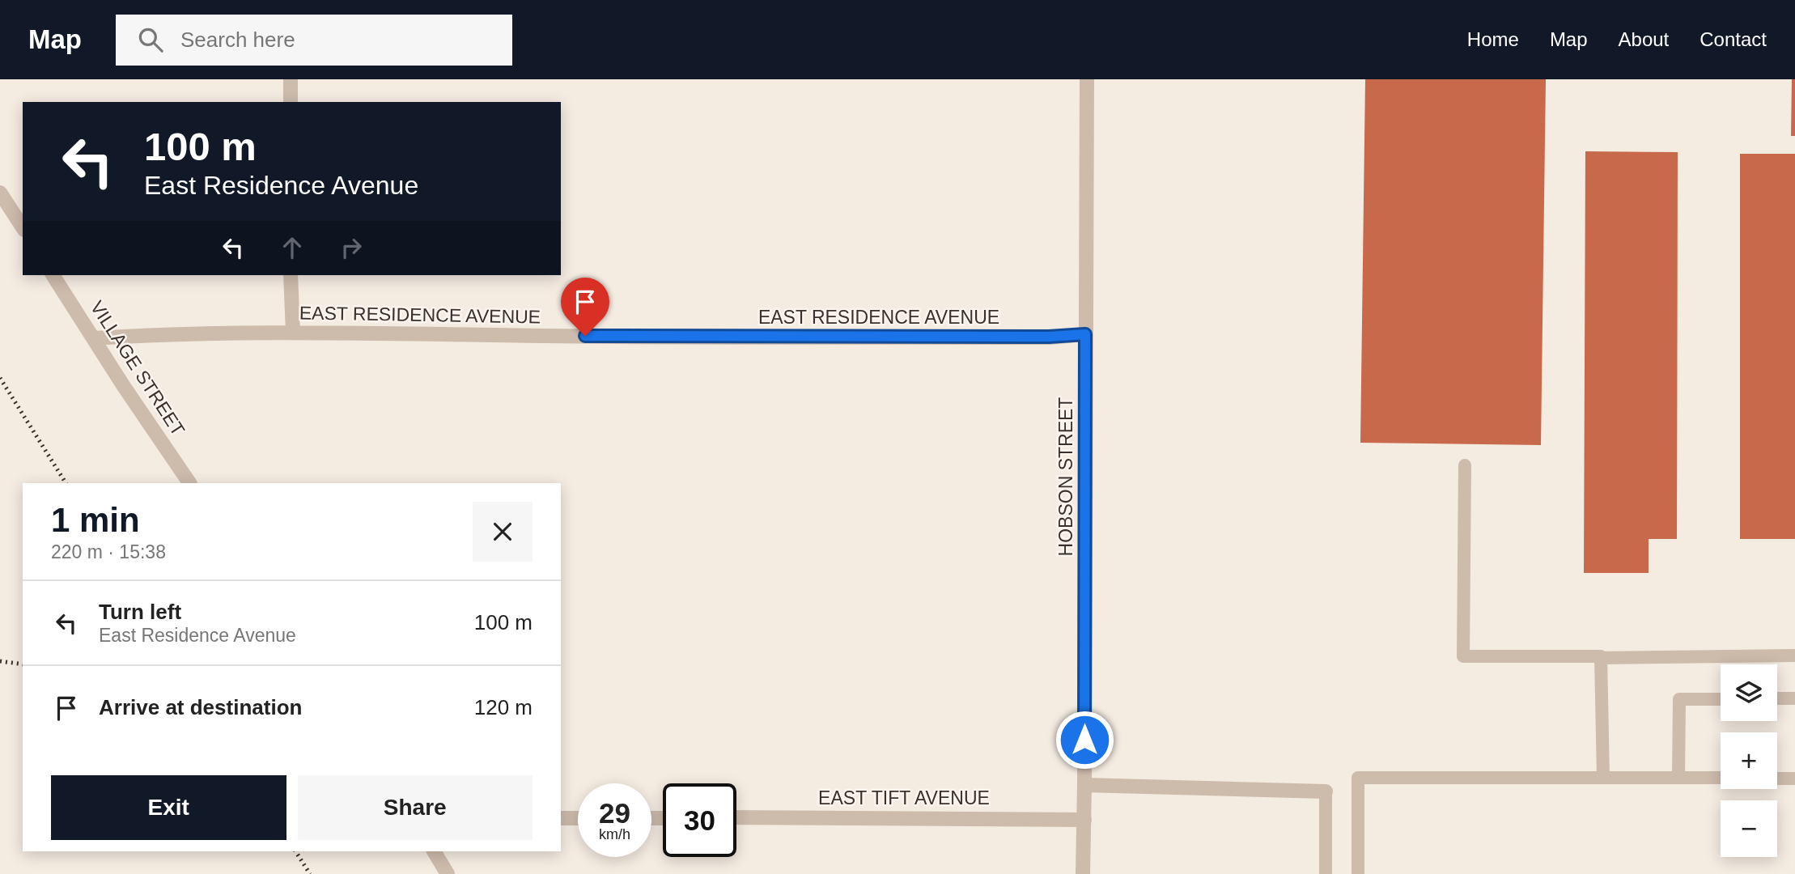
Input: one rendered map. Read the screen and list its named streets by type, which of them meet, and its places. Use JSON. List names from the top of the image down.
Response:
{
  "streets": {
    "street": [
      "EAST RESIDENCE AVENUE",
      "VILLAGE STREET",
      "HOBSON STREET",
      "EAST TIFT AVENUE"
    ]
  },
  "crossings": [
    ["EAST RESIDENCE AVENUE", "VILLAGE STREET"],
    ["EAST RESIDENCE AVENUE", "HOBSON STREET"],
    ["HOBSON STREET", "EAST TIFT AVENUE"]
  ],
  "page": {
    "header": "Map",
    "search": "Search here",
    "nav": [
      "Home",
      "Map",
      "About",
      "Contact"
    ],
    "turn": ["100 m", "East Residence Avenue"],
    "heading": ["1 min", "220 m · 15:38"],
    "list": [
      {
        "name": "Turn left",
        "note": "East Residence Avenue",
        "value": "100 m"
      },
      {
        "name": "Arrive at destination",
        "value": "120 m"
      }
    ],
    "map_buttons": ["+", "−"],
    "buttons": ["Exit", "Share"],
    "speed": "29 km/h",
    "limit": "30"
  }
}
